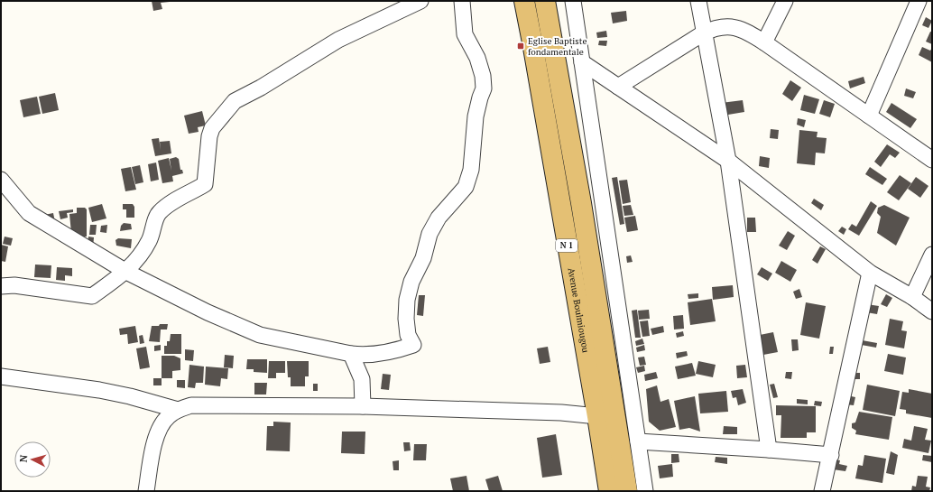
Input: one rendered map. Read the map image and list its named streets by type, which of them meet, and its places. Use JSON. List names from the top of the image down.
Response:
{
  "streets": {
    "highway": ["N 1", "Avenue Boulmiougou"]
  },
  "places": {
    "transit": ["Eglise Baptiste fondamentale"]
  },
  "north": "left"
}
